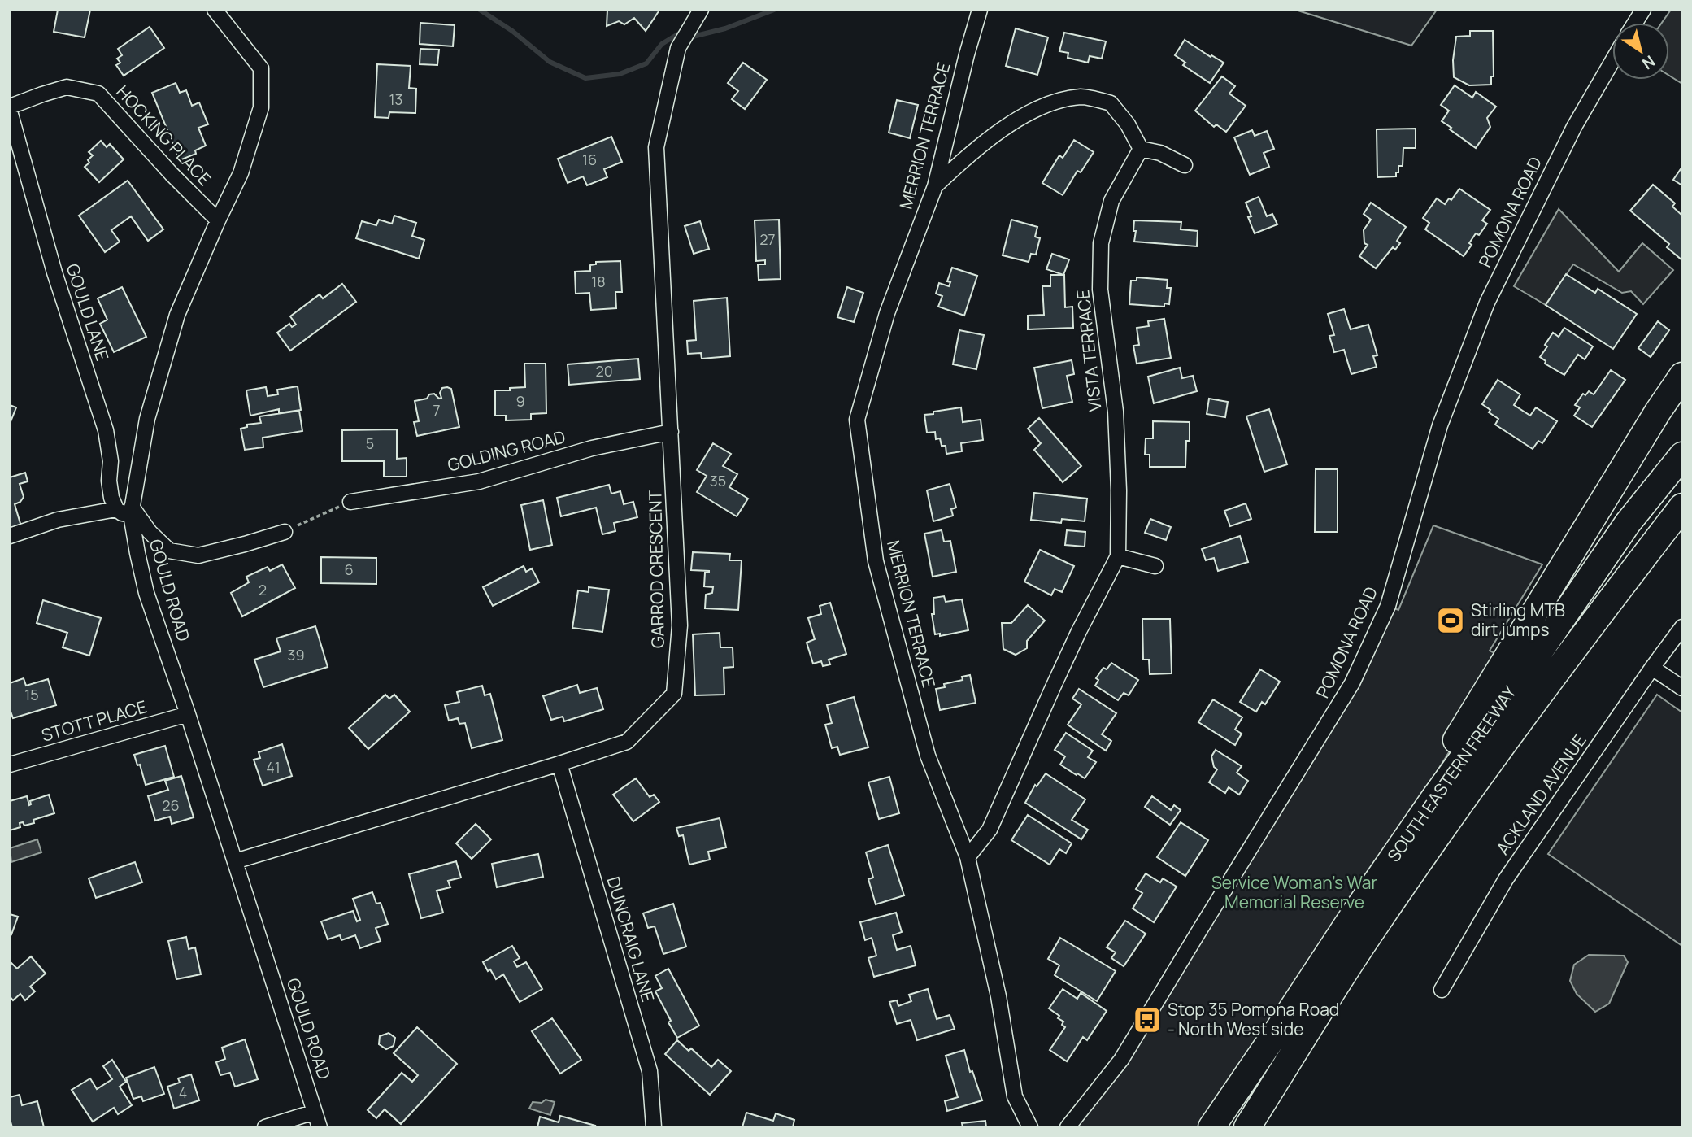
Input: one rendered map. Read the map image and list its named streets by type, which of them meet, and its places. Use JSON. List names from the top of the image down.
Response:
{
  "streets": {
    "highway": ["SOUTH EASTERN FREEWAY"],
    "street": [
      "HOCKING PLACE",
      "MERRION TERRACE",
      "POMONA ROAD",
      "GOULD LANE",
      "VISTA TERRACE",
      "GOLDING ROAD",
      "GARROD CRESCENT",
      "GOULD ROAD",
      "STOTT PLACE",
      "ACKLAND AVENUE",
      "DUNCRAIG LANE"
    ]
  },
  "crossings": [
    ["HOCKING PLACE", "GOULD ROAD"],
    ["MERRION TERRACE", "VISTA TERRACE"],
    ["GOULD LANE", "GOULD ROAD"],
    ["GOLDING ROAD", "GARROD CRESCENT"],
    ["GARROD CRESCENT", "GOULD ROAD"],
    ["GARROD CRESCENT", "DUNCRAIG LANE"],
    ["GOULD ROAD", "STOTT PLACE"]
  ],
  "parks": ["Service Woman's War Memorial Reserve"],
  "places": {
    "sports": ["Stirling MTB dirt jumps"],
    "bus stop": ["Stop 35 Pomona Road - North West side"]
  },
  "house_numbers": [
    "13",
    "16",
    "27",
    "18",
    "20",
    "9",
    "7",
    "5",
    "35",
    "6",
    "2",
    "39",
    "15",
    "41",
    "26",
    "4"
  ],
  "north": "bottom right"
}
